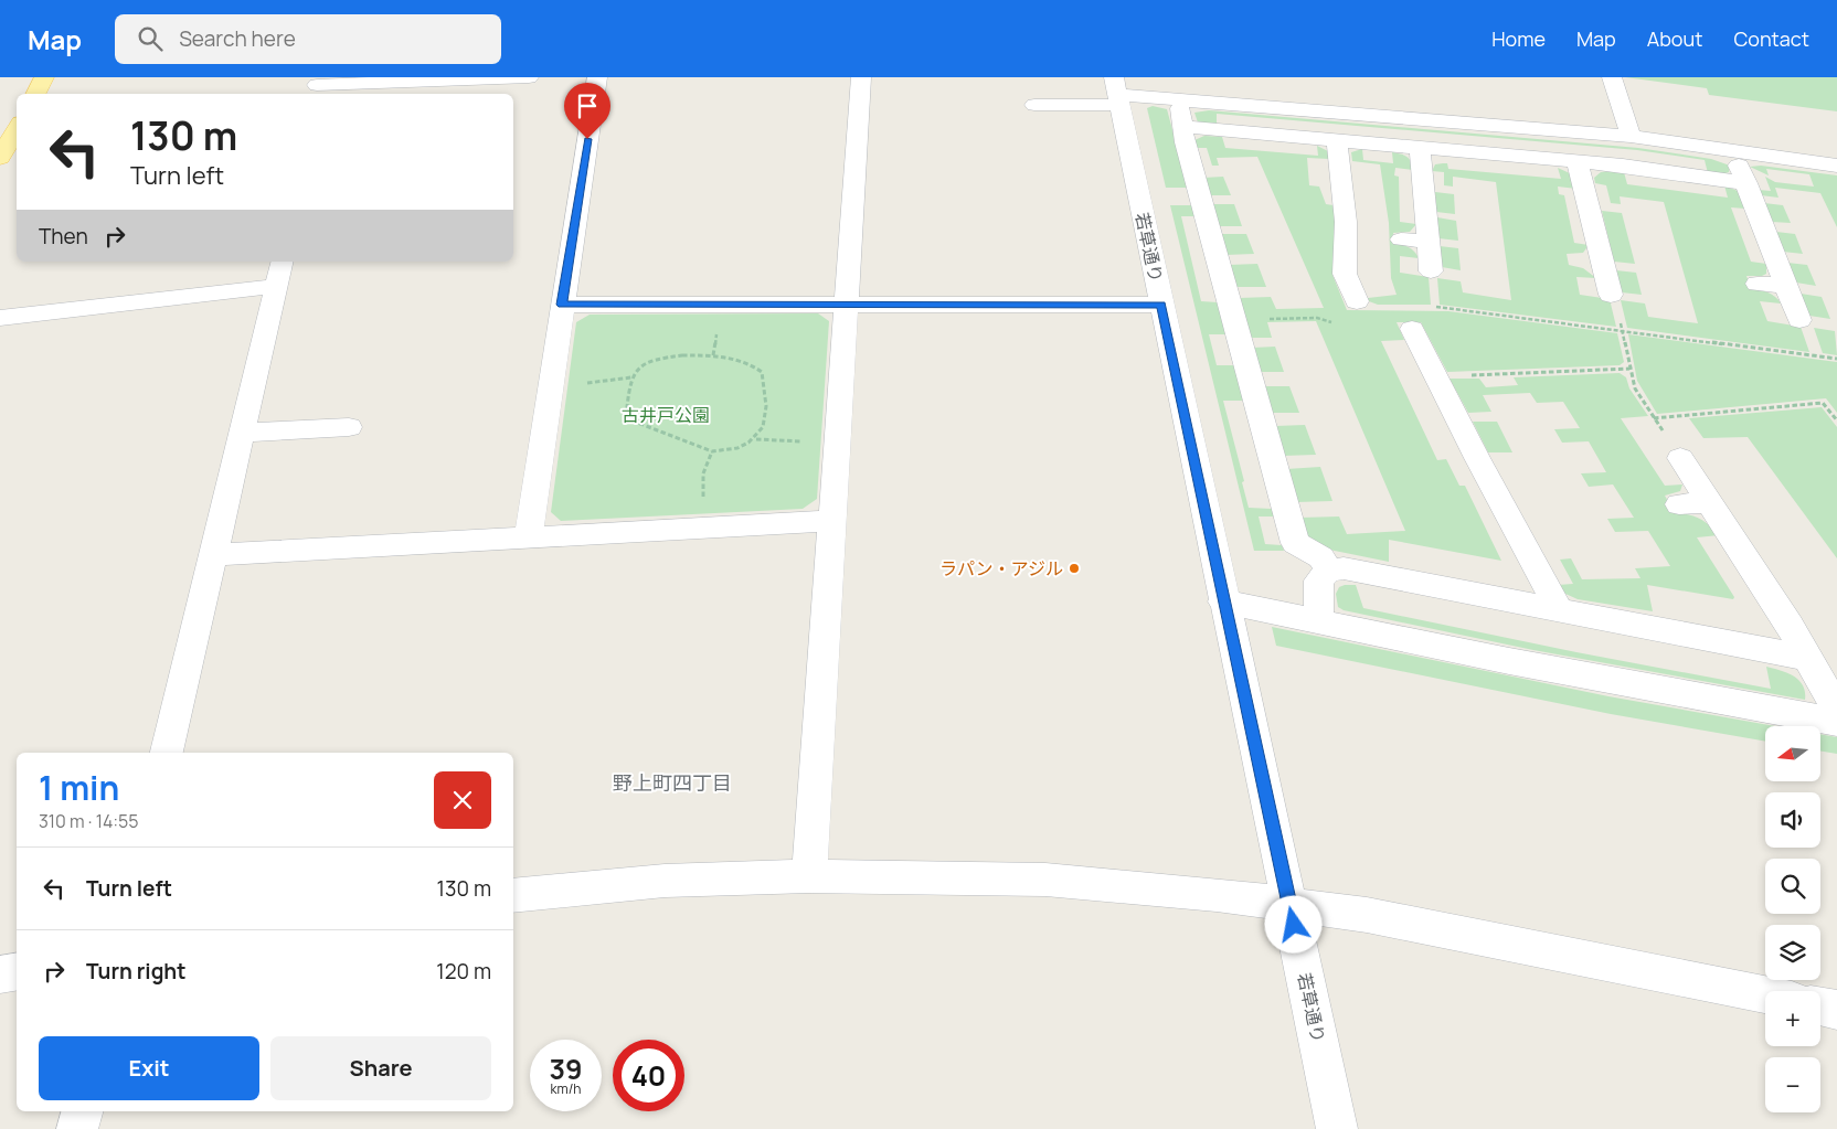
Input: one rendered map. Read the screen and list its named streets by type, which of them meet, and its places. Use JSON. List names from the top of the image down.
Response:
{
  "streets": {
    "street": ["若草通り"]
  },
  "districts": ["野上町四丁目"],
  "parks": ["古井戸公園"],
  "places": ["ラパン・アジル"],
  "north": "left",
  "page": {
    "header": "Map",
    "search": "Search here",
    "nav": [
      "Home",
      "Map",
      "About",
      "Contact"
    ],
    "turn": ["130 m", "Turn left"],
    "then": "Then",
    "map_buttons": ["+", "−"],
    "heading": ["1 min", "310 m · 14:55"],
    "list": [
      {
        "name": "Turn left",
        "value": "130 m"
      },
      {
        "name": "Turn right",
        "value": "120 m"
      }
    ],
    "buttons": ["Exit", "Share"],
    "speed": "39 km/h",
    "limit": "40"
  }
}
